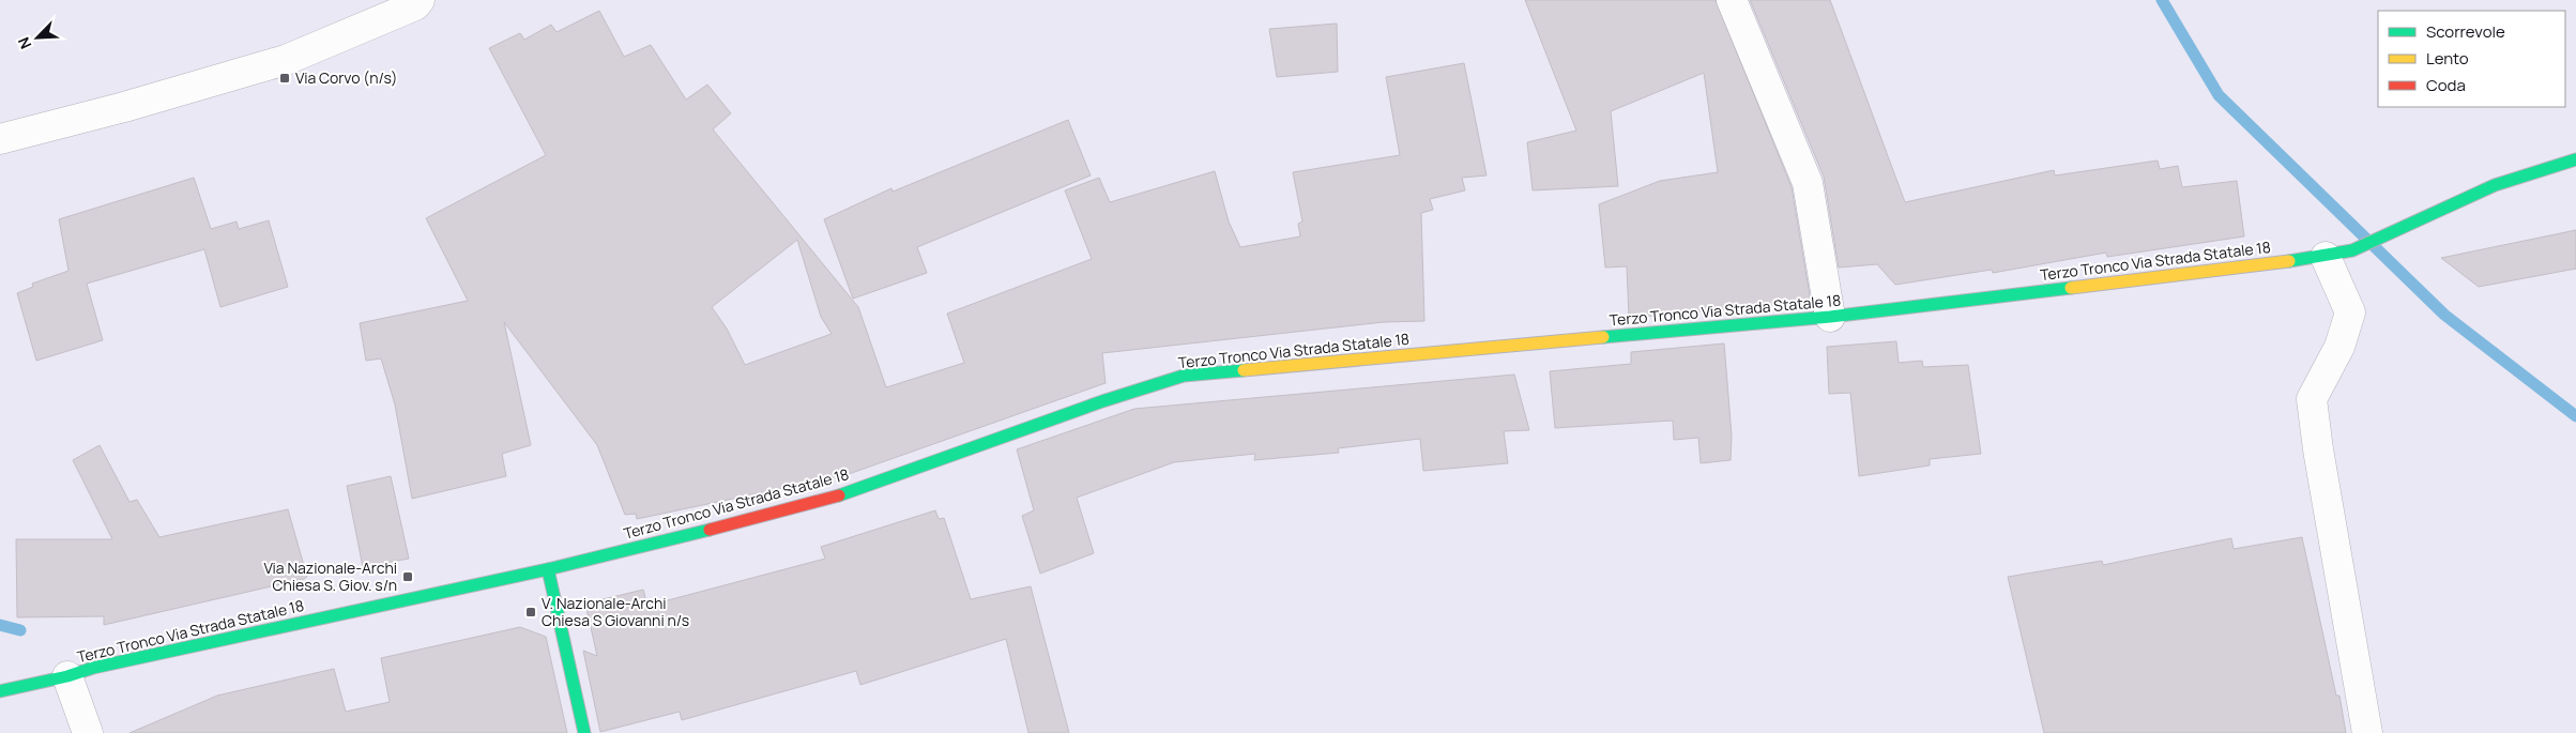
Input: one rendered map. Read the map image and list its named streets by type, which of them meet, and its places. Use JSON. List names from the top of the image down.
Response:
{
  "streets": {
    "main road": ["Terzo Tronco Via Strada Statale 18"]
  },
  "places": {
    "transit": ["Via Corvo (n/s)", "Via Nazionale-Archi Chiesa S. Giov. s/n", "V. Nazionale-Archi Chiesa S Giovanni n/s"]
  },
  "legend": ["Scorrevole", "Lento", "Coda"],
  "north": "bottom left"
}
